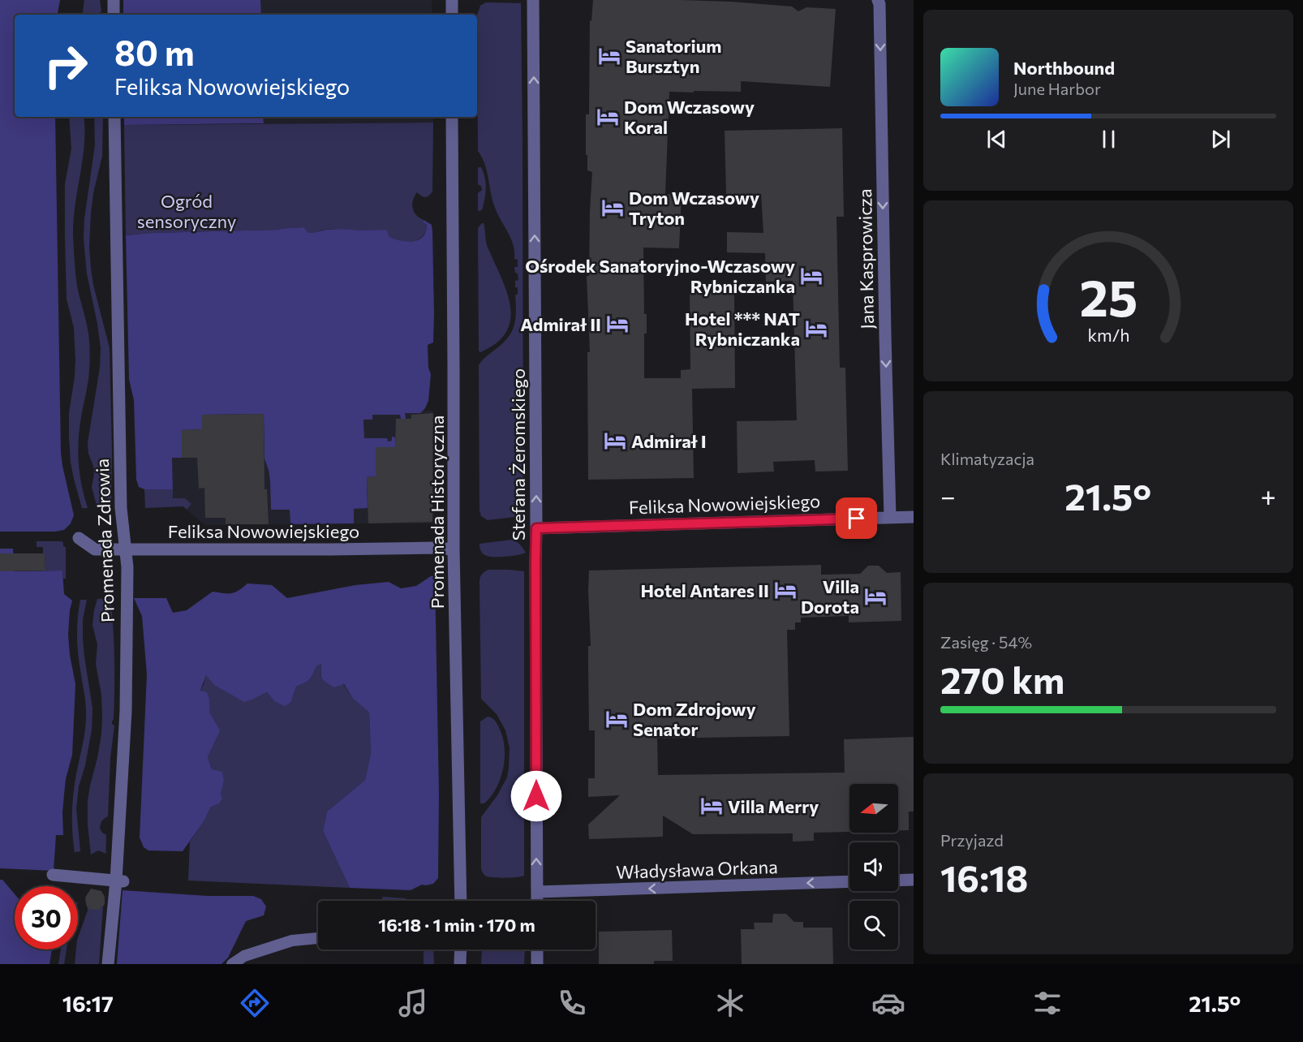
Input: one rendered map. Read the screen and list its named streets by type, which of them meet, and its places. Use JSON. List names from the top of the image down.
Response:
{
  "streets": {
    "street": [
      "Jana Kasprowicza",
      "Stefana Żeromskiego",
      "Feliksa Nowowiejskiego",
      "Promenada Historyczna",
      "Promenada Zdrowia",
      "Władysława Orkana"
    ]
  },
  "crossings": [
    ["Jana Kasprowicza", "Feliksa Nowowiejskiego"],
    ["Stefana Żeromskiego", "Feliksa Nowowiejskiego"],
    ["Stefana Żeromskiego", "Władysława Orkana"],
    ["Feliksa Nowowiejskiego", "Promenada Historyczna"],
    ["Feliksa Nowowiejskiego", "Promenada Zdrowia"]
  ],
  "one_way": ["Jana Kasprowicza", "Stefana Żeromskiego", "Władysława Orkana"],
  "parks": ["Ogród sensoryczny"],
  "places": {
    "hotel": [
      "Sanatorium Bursztyn",
      "Dom Wczasowy Koral",
      "Dom Wczasowy Tryton",
      "Ośrodek Sanatoryjno-Wczasowy Rybniczanka",
      "Admirał II",
      "Hotel *** NAT Rybniczanka",
      "Admirał I",
      "Hotel Antares II",
      "Villa Dorota",
      "Dom Zdrojowy Senator",
      "Villa Merry"
    ]
  },
  "north": "left",
  "page": {
    "turn": ["80 m", "Feliksa Nowowiejskiego"],
    "song": ["Northbound", "June Harbor"],
    "tile": [
      "Klimatyzacja",
      ["Zasięg · 54%", "270 km"],
      ["Przyjazd", "16:18"]
    ],
    "heat": ["−", "21.5°", "+"],
    "limit": "30",
    "trip": "16:18 · 1 min · 170 m",
    "tabs": ["16:17", "21.5°"],
    "gauge": ["25", "km/h"]
  }
}
